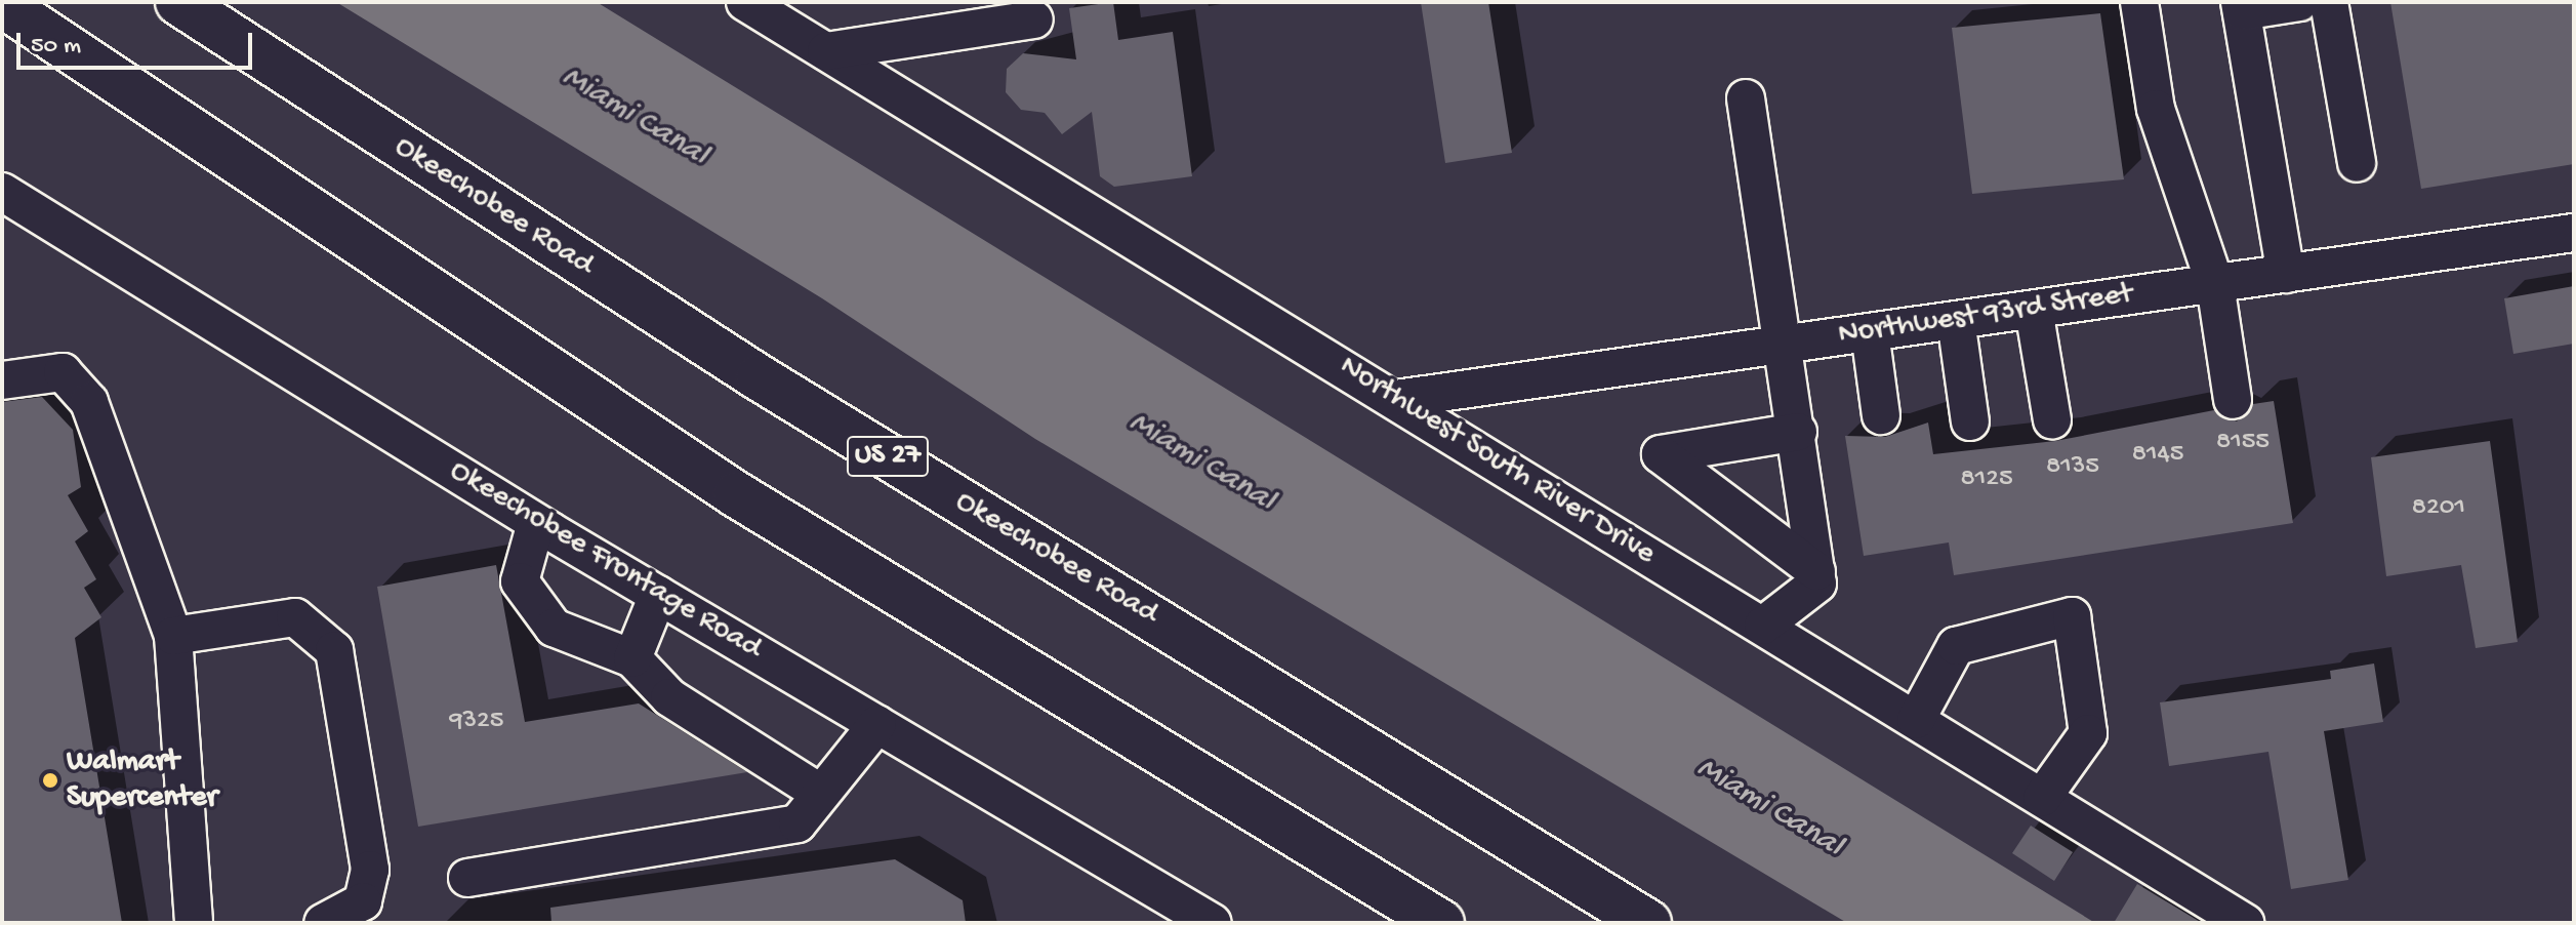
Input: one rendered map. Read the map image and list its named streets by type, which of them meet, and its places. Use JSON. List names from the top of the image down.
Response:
{
  "streets": {
    "highway": ["Okeechobee Road", "US 27"],
    "street": ["Northwest 93rd Street", "Northwest South River Drive", "Okeechobee Frontage Road"]
  },
  "crossings": [
    ["Northwest 93rd Street", "Northwest South River Drive"]
  ],
  "water": ["Miami Canal"],
  "places": ["Walmart Supercenter"],
  "house_numbers": [
    "8155",
    "8145",
    "8135",
    "8125",
    "8201",
    "9325"
  ],
  "scale_bar": "50 m"
}
